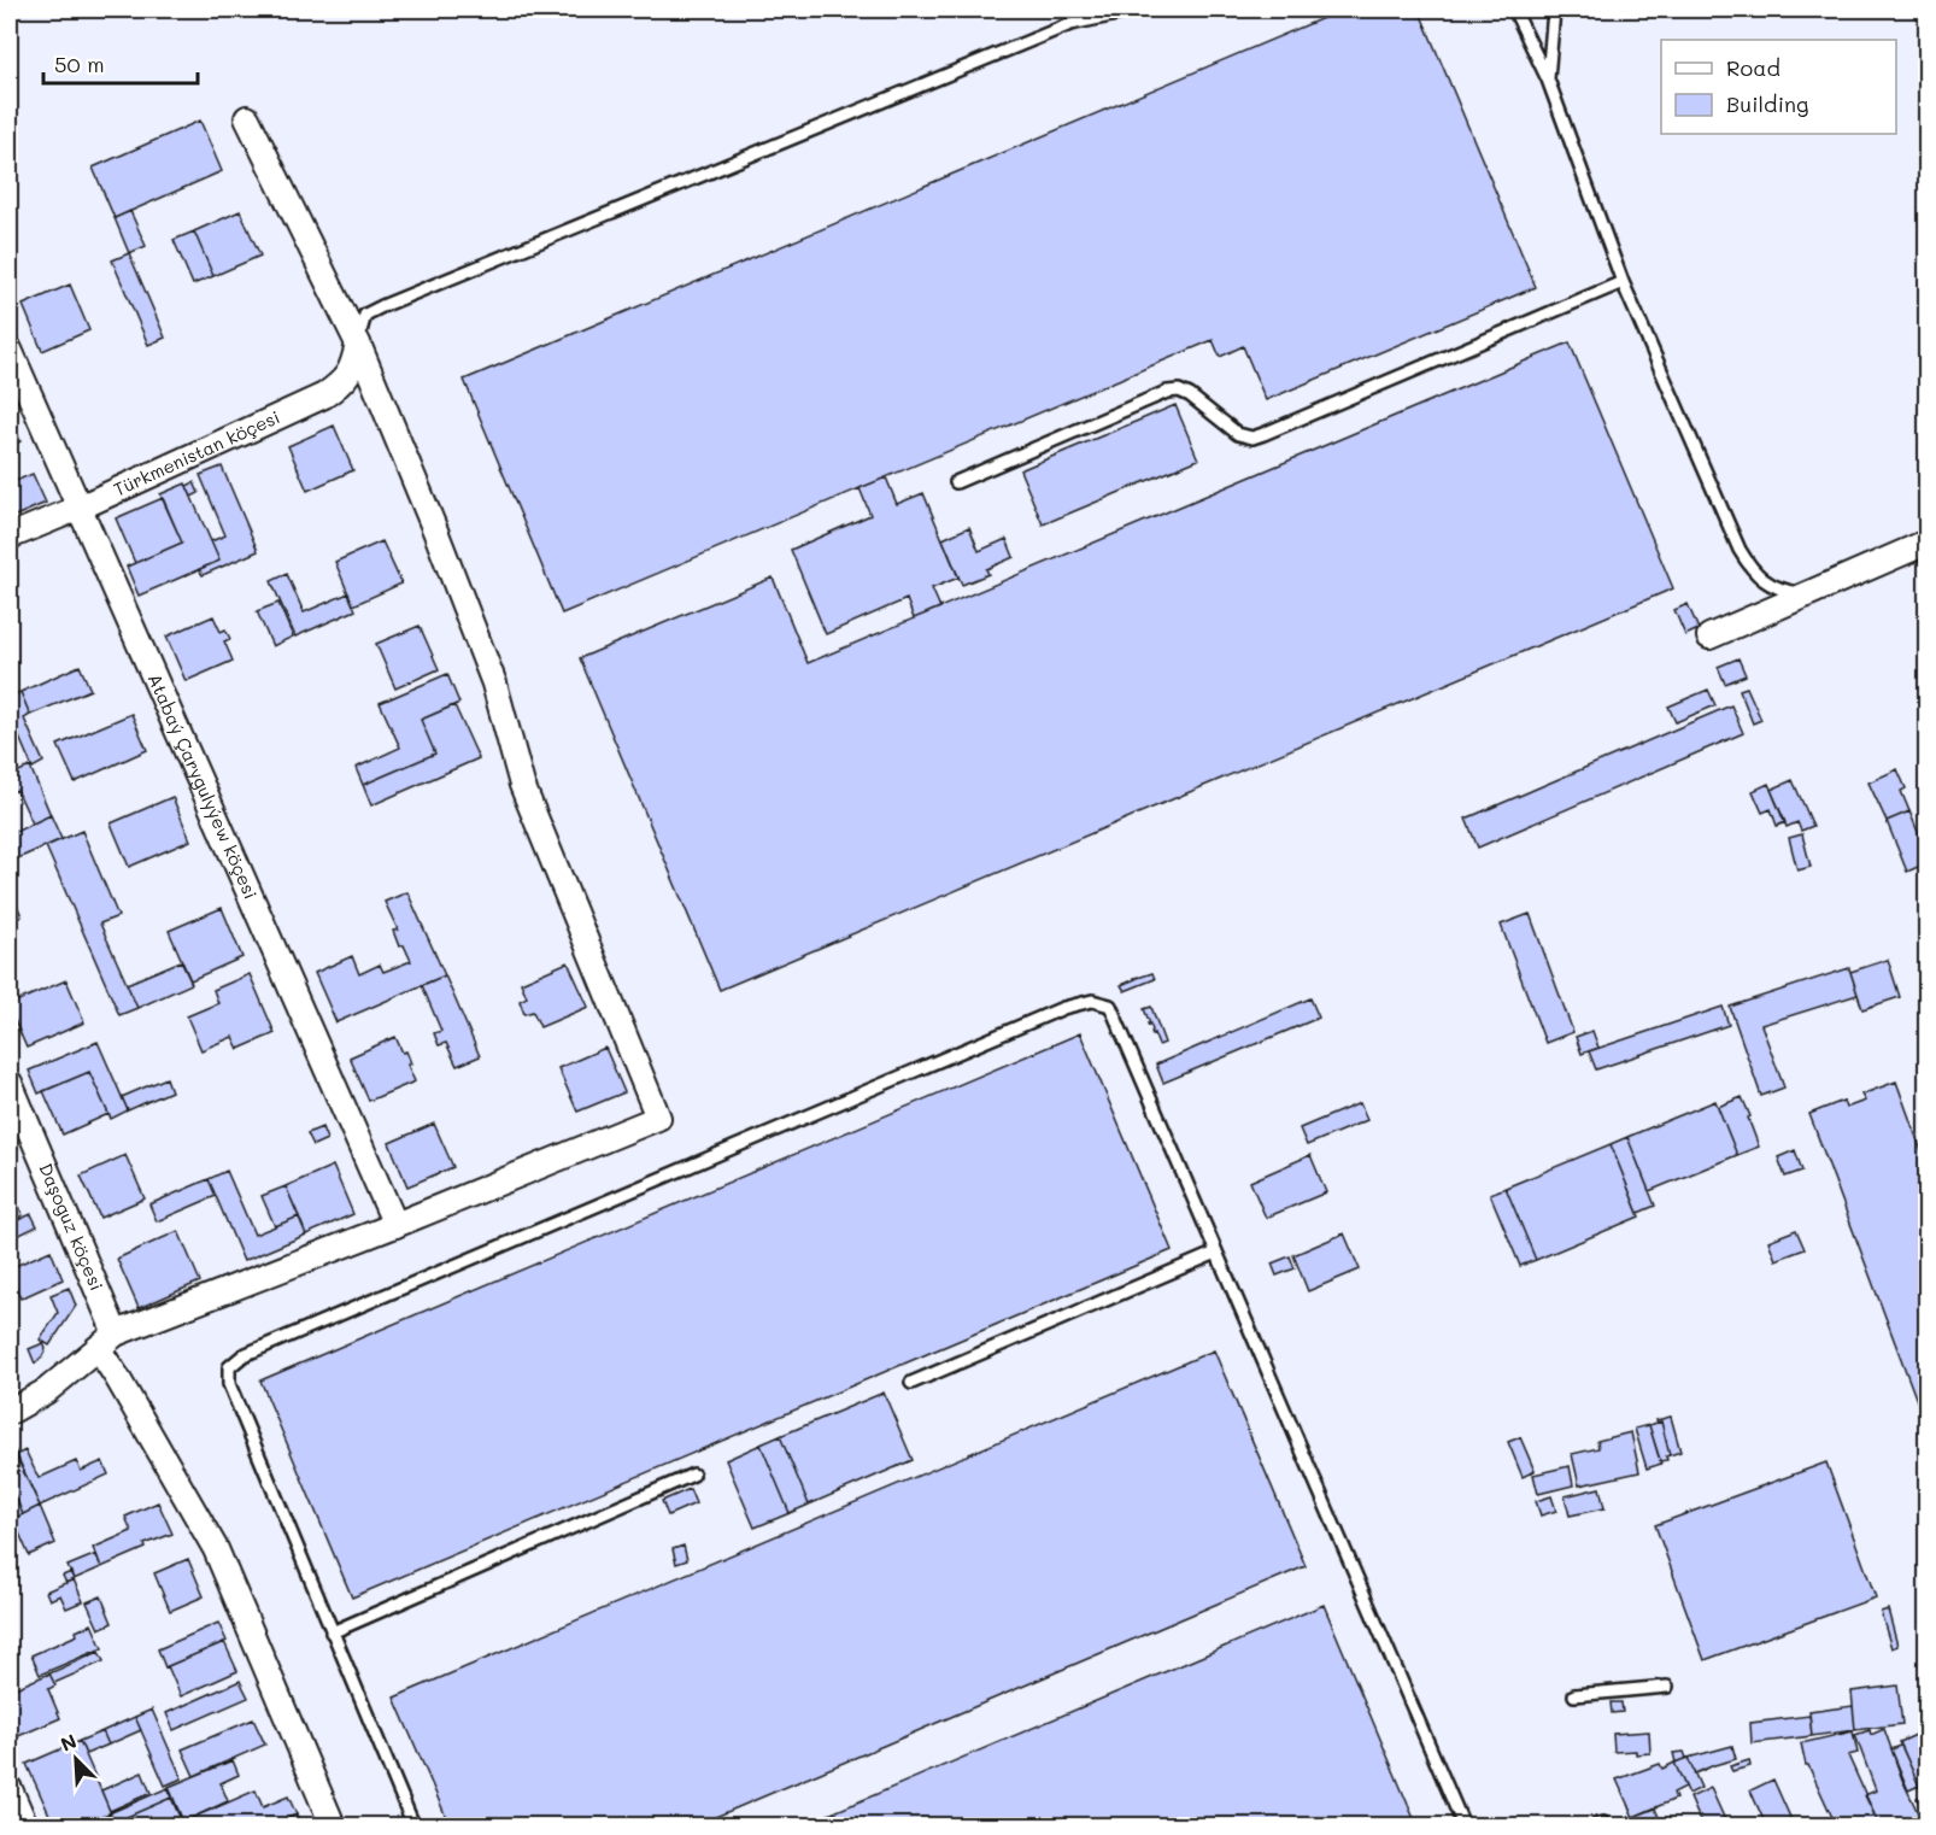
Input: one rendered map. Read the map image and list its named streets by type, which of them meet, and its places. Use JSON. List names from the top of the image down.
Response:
{
  "streets": {
    "street": ["Türkmenistan köçesi", "Atabaý Çarygulyýew köçesi", "Daşoguz köçesi"]
  },
  "crossings": [
    ["Türkmenistan köçesi", "Atabaý Çarygulyýew köçesi"]
  ],
  "legend": ["Road", "Building"],
  "scale_bar": "50 m",
  "north": "top left"
}
